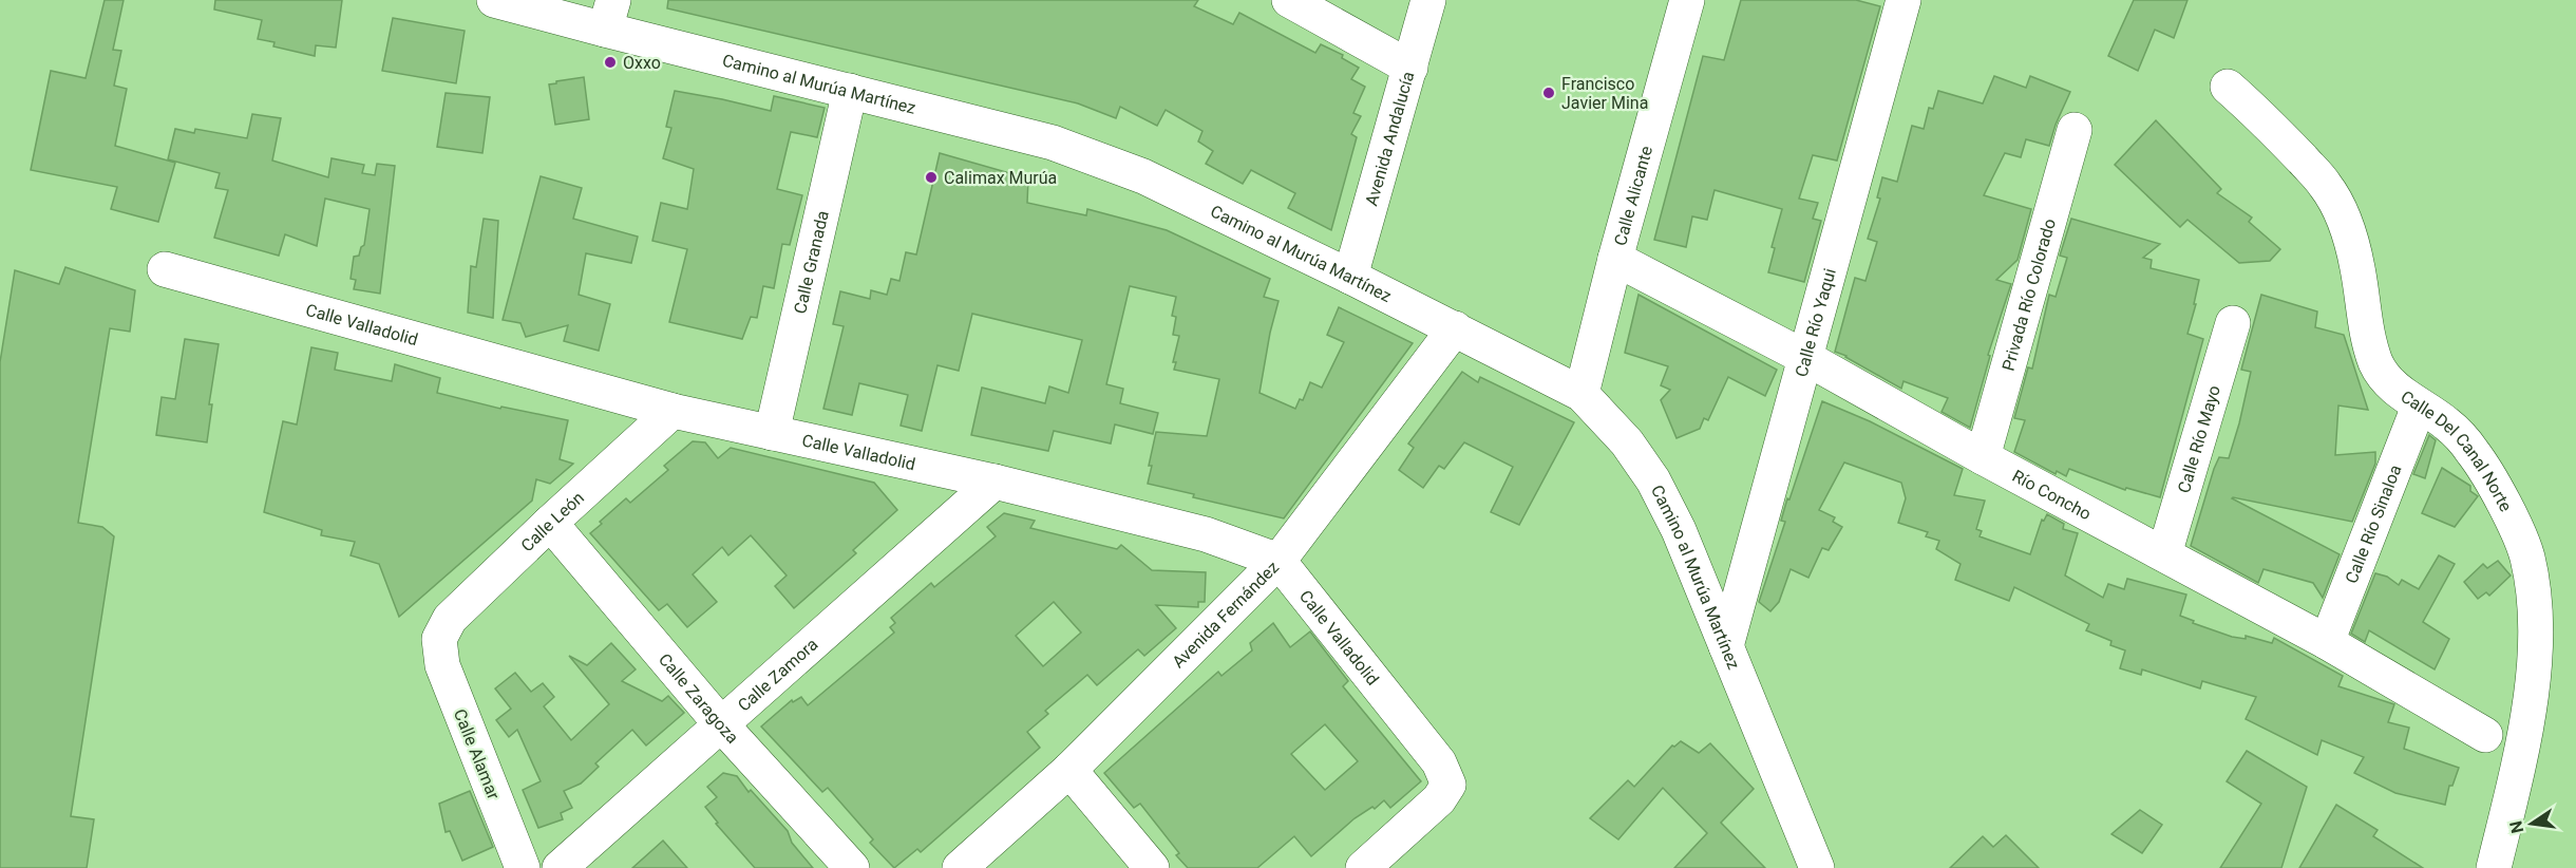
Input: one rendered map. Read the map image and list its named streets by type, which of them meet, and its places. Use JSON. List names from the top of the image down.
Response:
{
  "streets": {
    "street": [
      "Camino al Murúa Martínez",
      "Avenida Andalucía",
      "Calle Alicante",
      "Calle Granada",
      "Privada Río Colorado",
      "Calle Río Yaqui",
      "Calle Valladolid",
      "Calle Río Mayo",
      "Calle Del Canal Norte",
      "Río Concho",
      "Calle León",
      "Calle Río Sinaloa",
      "Avenida Fernández",
      "Calle Zamora",
      "Calle Zaragoza",
      "Calle Alamar"
    ]
  },
  "crossings": [
    ["Camino al Murúa Martínez", "Avenida Andalucía"],
    ["Camino al Murúa Martínez", "Calle Alicante"],
    ["Camino al Murúa Martínez", "Calle Granada"],
    ["Camino al Murúa Martínez", "Calle Río Yaqui"],
    ["Camino al Murúa Martínez", "Avenida Fernández"],
    ["Calle Alicante", "Río Concho"],
    ["Calle Granada", "Calle Valladolid"],
    ["Privada Río Colorado", "Río Concho"],
    ["Calle Río Yaqui", "Río Concho"],
    ["Calle Valladolid", "Calle León"],
    ["Calle Valladolid", "Avenida Fernández"],
    ["Calle Valladolid", "Calle Zamora"],
    ["Calle Río Mayo", "Río Concho"],
    ["Calle Del Canal Norte", "Calle Río Sinaloa"],
    ["Río Concho", "Calle Río Sinaloa"],
    ["Calle León", "Calle Zaragoza"],
    ["Calle León", "Calle Alamar"],
    ["Calle Zamora", "Calle Zaragoza"]
  ],
  "places": ["Oxxo", "Francisco Javier Mina", "Calimax Murúa"],
  "north": "left"
}
